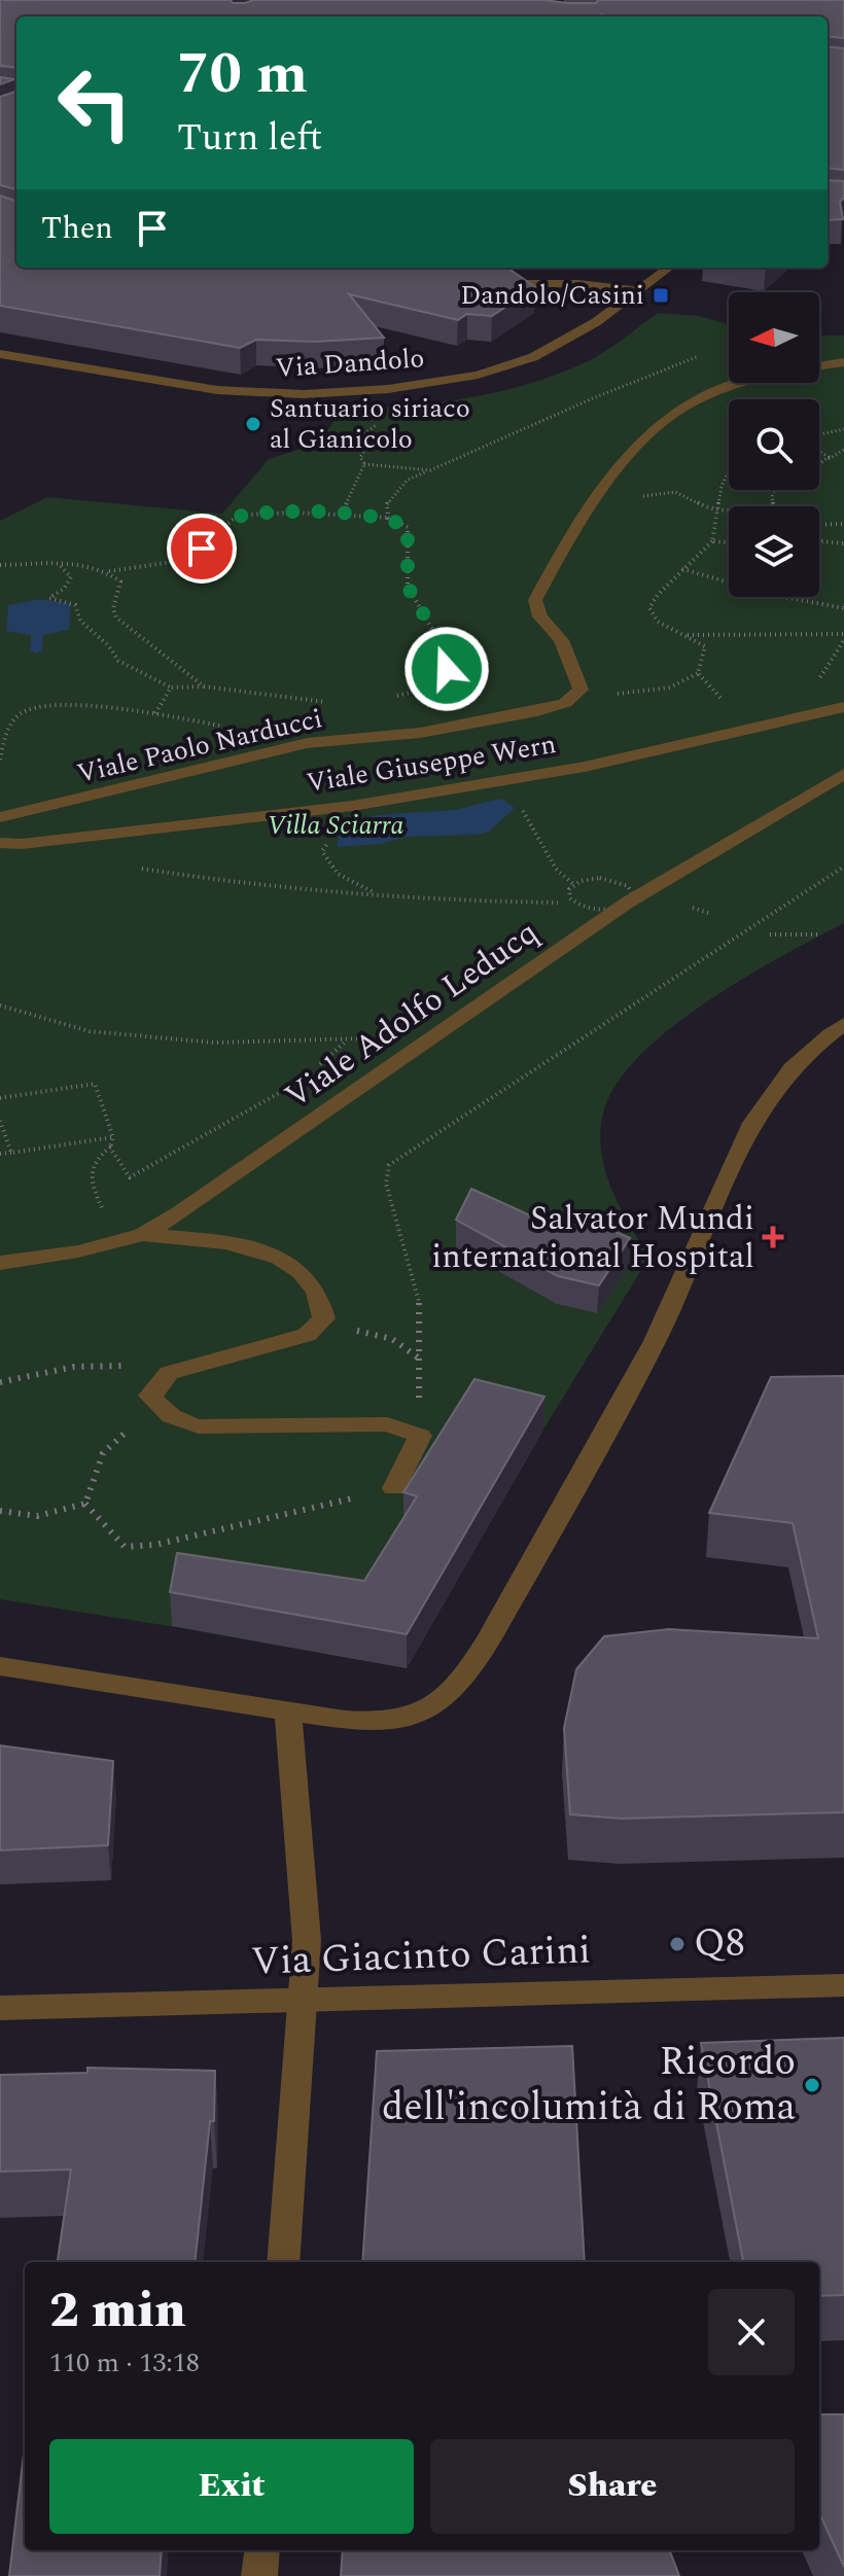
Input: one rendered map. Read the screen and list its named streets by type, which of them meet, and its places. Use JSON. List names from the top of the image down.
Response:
{
  "streets": {
    "street": [
      "Via Dandolo",
      "Viale Paolo Narducci",
      "Viale Giuseppe Wern",
      "Viale Adolfo Leducq",
      "Via Giacinto Carini"
    ]
  },
  "parks": ["Villa Sciarra"],
  "places": {
    "transit": ["Dandolo/Casini"],
    "other": ["Santuario siriaco al Gianicolo", "Q8", "Ricordo dell'incolumità di Roma"],
    "health": ["Salvator Mundi international Hospital"]
  },
  "north": "left",
  "page": {
    "turn": ["70 m", "Turn left"],
    "then": "Then",
    "heading": ["2 min", "110 m · 13:18"],
    "buttons": ["Exit", "Share"]
  }
}
